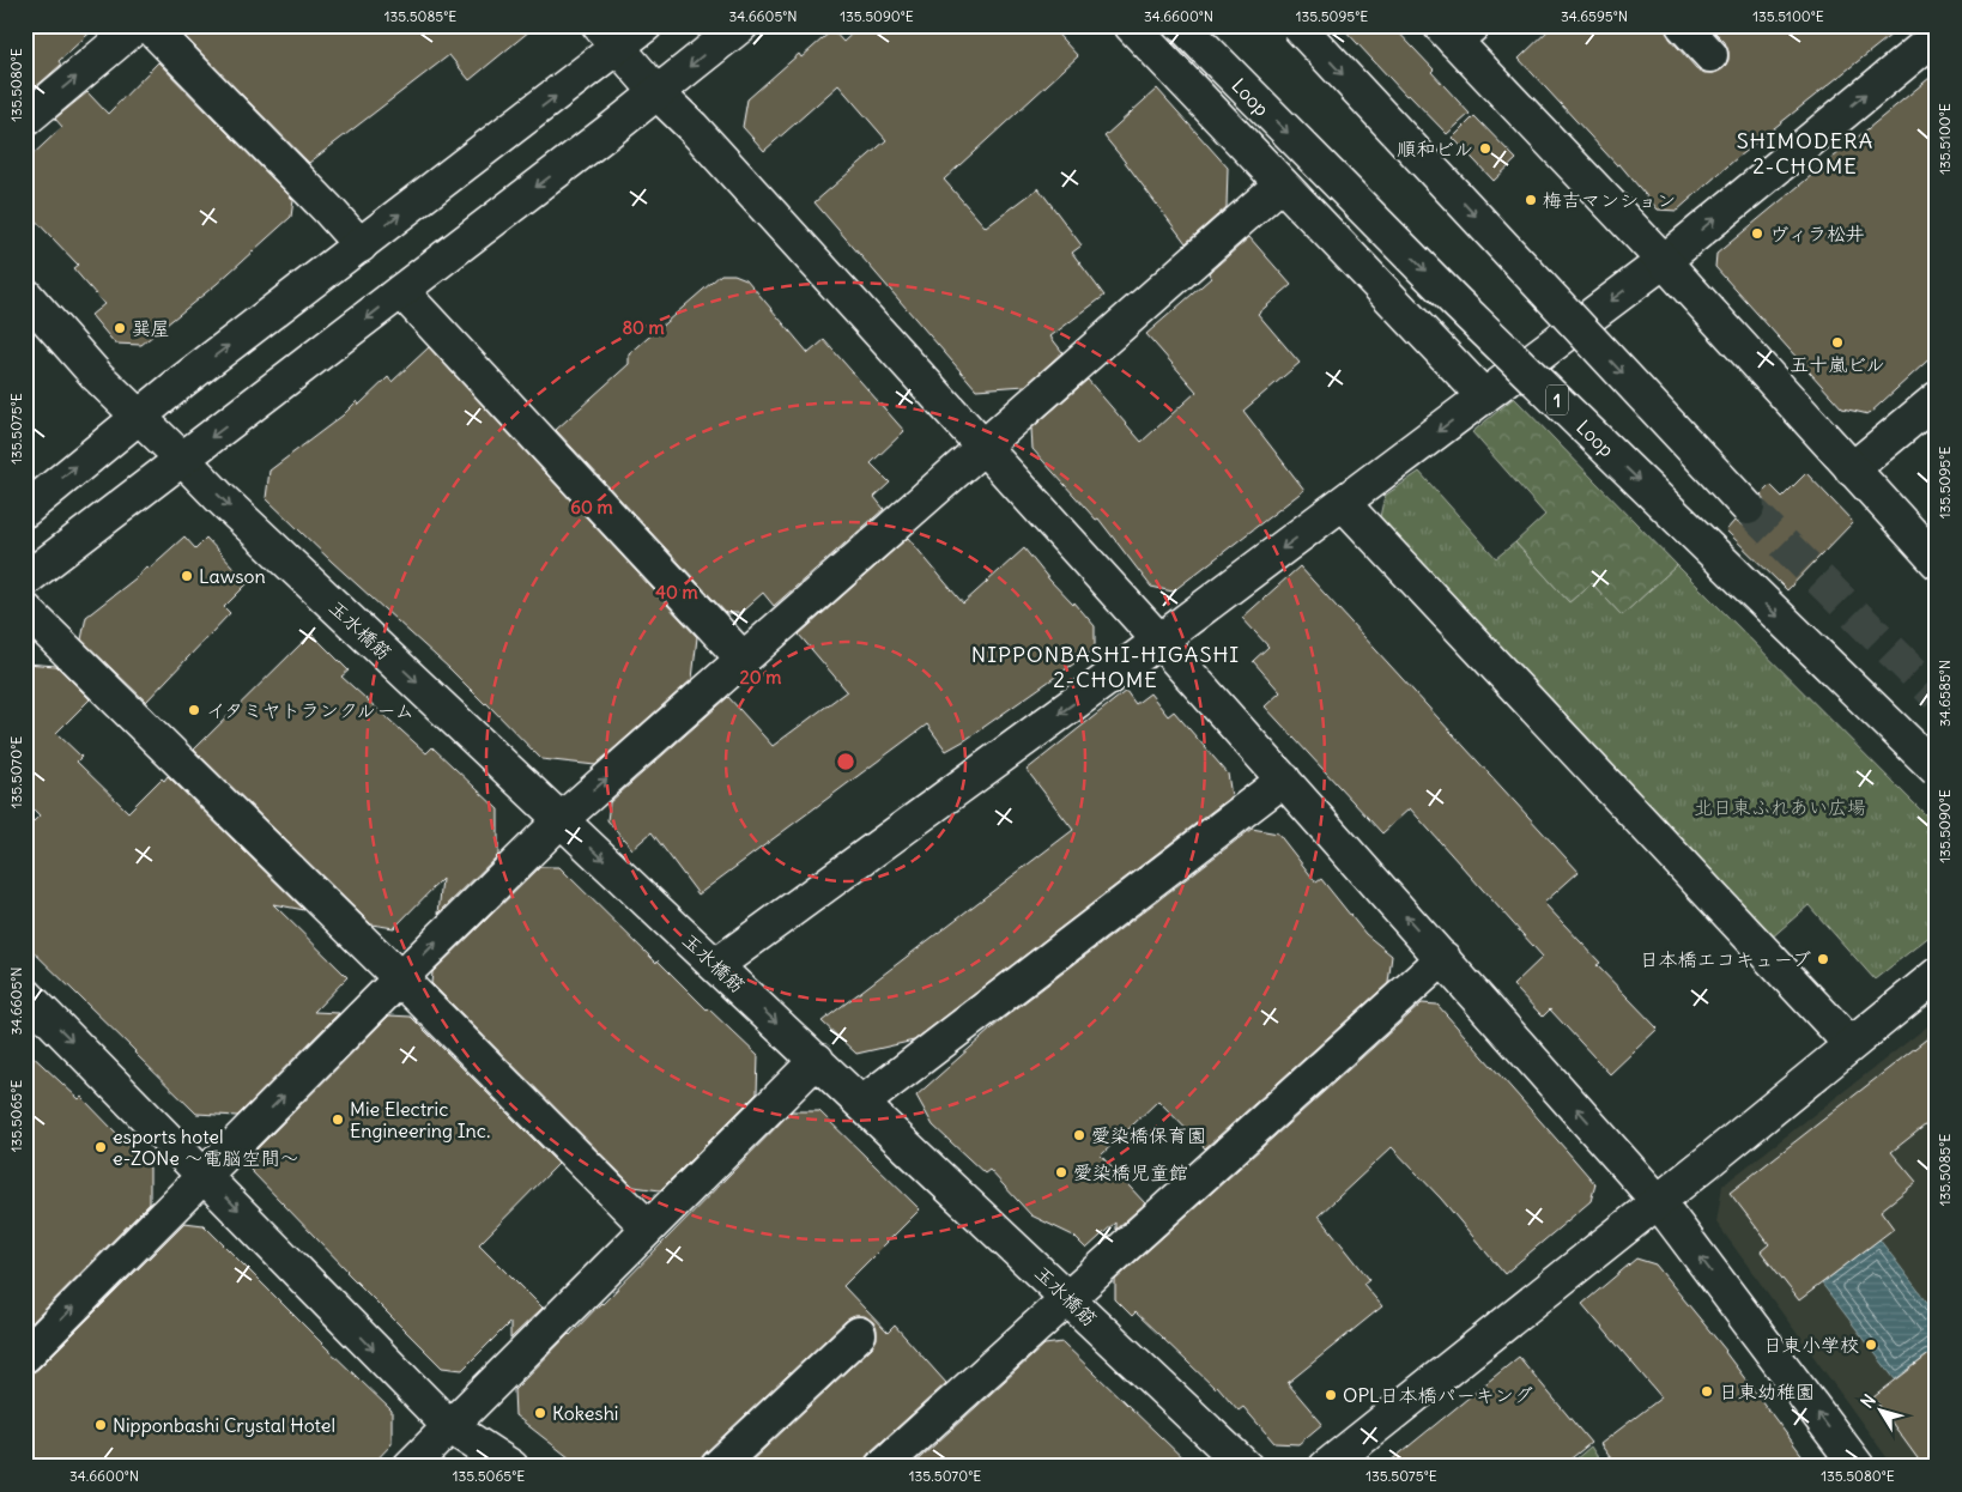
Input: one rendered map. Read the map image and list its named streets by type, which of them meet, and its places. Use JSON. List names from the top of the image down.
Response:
{
  "streets": {
    "main road": ["Loop", "1", "玉水橋筋"]
  },
  "districts": ["SHIMODERA 2-CHOME", "NIPPONBASHI-HIGASHI 2-CHOME"],
  "parks": ["北日東ふれあい広場"],
  "places": [
    "順和ビル",
    "梅吉マンション",
    "ヴィラ松井",
    "巽屋",
    "五十嵐ビル",
    "Lawson",
    "イタミヤトランクルーム",
    "日本橋エコキューブ",
    "Mie Electric Engineering Inc.",
    "愛染橋保育園",
    "esports hotel e-ZONe ～電脳空間～",
    "愛染橋児童館",
    "日東小学校",
    "日東幼稚園",
    "OPL日本橋パーキング",
    "Kokeshi",
    "Nipponbashi Crystal Hotel"
  ],
  "north": "top left",
  "coordinates": [
    "135.5085°E",
    "34.6605°N",
    "135.5090°E",
    "34.6600°N",
    "135.5095°E",
    "34.6595°N",
    "135.5100°E",
    "135.5080°E",
    "135.5075°E",
    "34.6585°N",
    "135.5070°E",
    "135.5065°E"
  ],
  "rings": [
    "80 m",
    "60 m",
    "40 m",
    "20 m"
  ]
}
